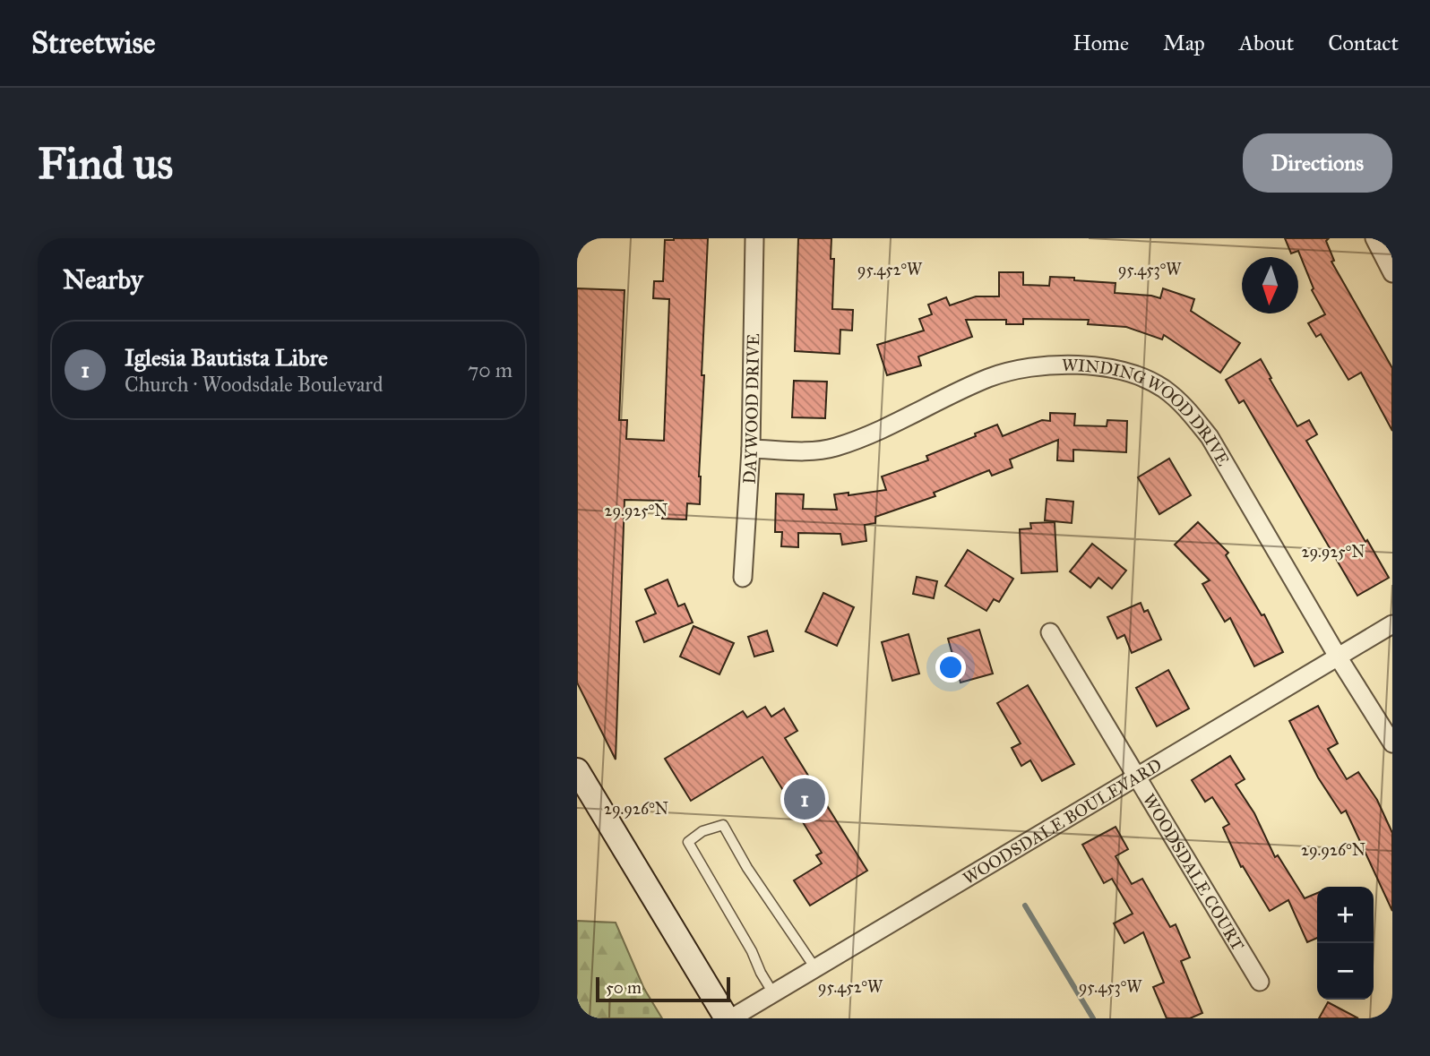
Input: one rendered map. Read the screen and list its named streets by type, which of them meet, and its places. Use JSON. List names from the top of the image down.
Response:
{
  "streets": {
    "street": [
      "DAYWOOD DRIVE",
      "WINDING WOOD DRIVE",
      "WOODSDALE BOULEVARD",
      "WOODSDALE COURT"
    ]
  },
  "crossings": [
    ["DAYWOOD DRIVE", "WINDING WOOD DRIVE"],
    ["WINDING WOOD DRIVE", "WOODSDALE BOULEVARD"],
    ["WOODSDALE BOULEVARD", "WOODSDALE COURT"]
  ],
  "scale_bar": "50 m",
  "north": "bottom",
  "page": {
    "header": "Streetwise",
    "nav": [
      "Home",
      "Map",
      "About",
      "Contact"
    ],
    "buttons": "Directions",
    "title": "Find us",
    "heading": "Nearby",
    "list": [
      {
        "mark": "1",
        "name": "Iglesia Bautista Libre",
        "note": "Church · Woodsdale Boulevard",
        "value": "70 m"
      }
    ],
    "pins": "1",
    "map_buttons": ["+", "−"],
    "scale": "50 m"
  },
  "coordinates": [
    "95.452°W",
    "95.453°W",
    "29.925°N",
    "29.926°N"
  ]
}
